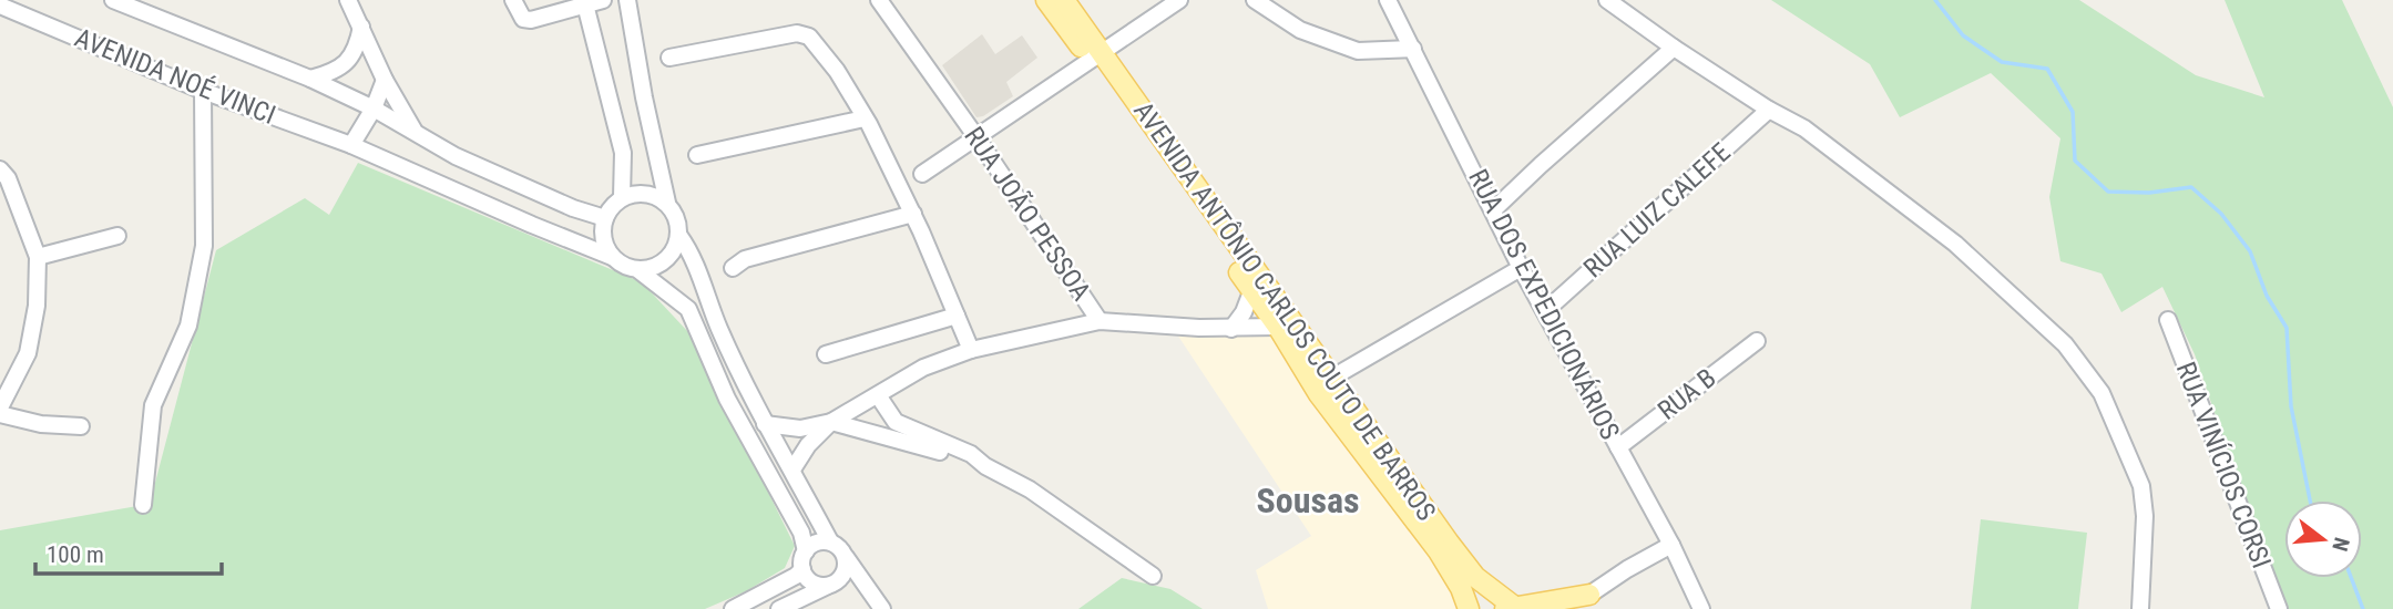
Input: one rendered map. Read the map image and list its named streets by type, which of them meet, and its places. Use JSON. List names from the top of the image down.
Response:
{
  "streets": {
    "main road": ["AVENIDA ANTÔNIO CARLOS COUTO DE BARROS"],
    "street": [
      "AVENIDA NOÉ VINCI",
      "RUA LUIZ CALEFE",
      "RUA JOÃO PESSOA",
      "RUA DOS EXPEDICIONÁRIOS",
      "RUA B",
      "RUA VINÍCIOS CORSI"
    ]
  },
  "crossings": [
    ["RUA LUIZ CALEFE", "RUA DOS EXPEDICIONÁRIOS"],
    ["RUA JOÃO PESSOA", "AVENIDA ANTÔNIO CARLOS COUTO DE BARROS"],
    ["RUA DOS EXPEDICIONÁRIOS", "RUA B"]
  ],
  "districts": ["Sousas"],
  "scale_bar": "100 m",
  "north": "right"
}
